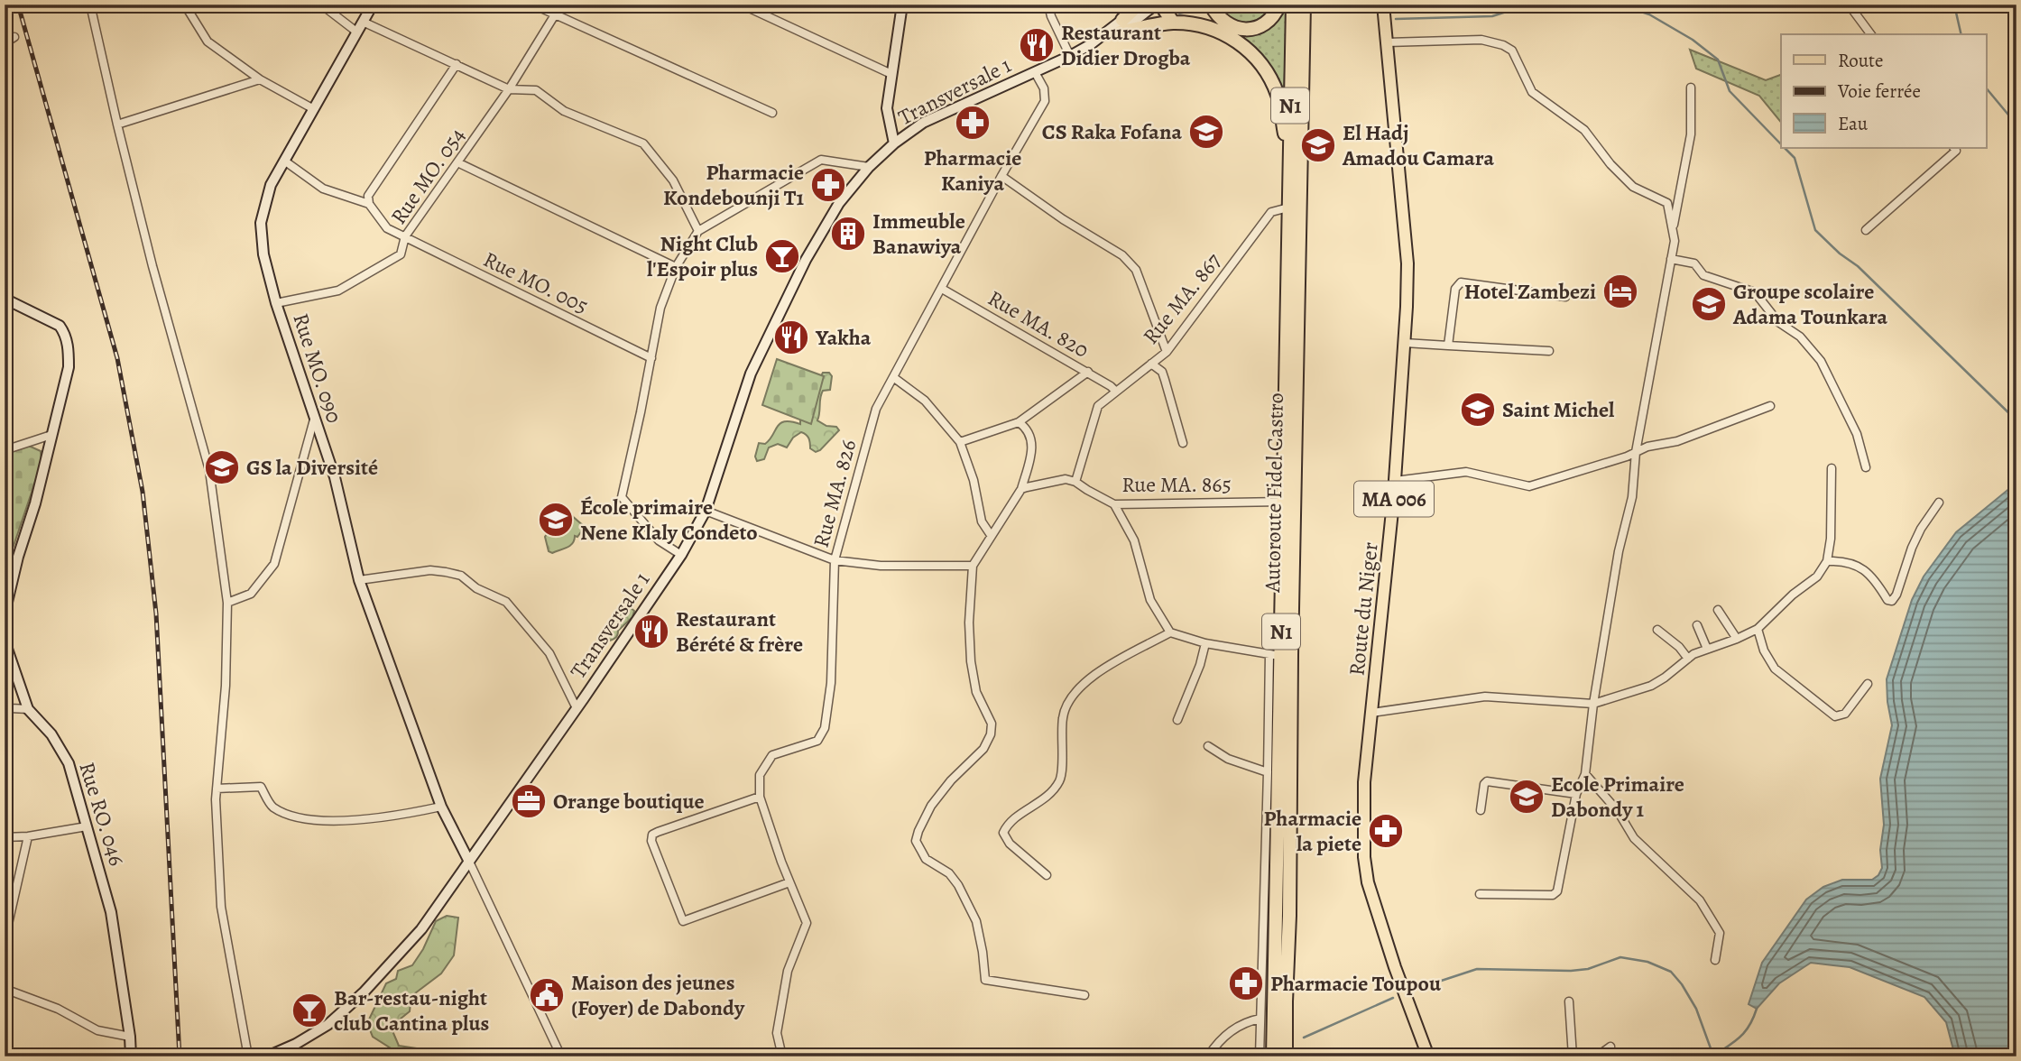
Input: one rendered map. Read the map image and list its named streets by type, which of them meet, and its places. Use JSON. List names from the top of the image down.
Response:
{
  "streets": {
    "highway": ["N1", "Autoroute Fidel Castro"],
    "main road": ["MA 006", "Route du Niger"],
    "street": [
      "Transversale 1",
      "Rue MO. 054",
      "Rue MO. 005",
      "Rue MA. 867",
      "Rue MA. 820",
      "Rue MO. 090",
      "Rue MA. 865",
      "Rue MA. 826",
      "Rue RO. 046"
    ]
  },
  "crossings": [
    ["Transversale 1", "Rue MO. 090"],
    ["Transversale 1", "Rue MA. 826"],
    ["Rue MO. 054", "Rue MO. 005"],
    ["Rue MO. 054", "Rue MO. 090"],
    ["Rue MA. 867", "Rue MA. 820"],
    ["Rue MA. 867", "Rue MA. 865"],
    ["Rue MA. 867", "Autoroute Fidel Castro"],
    ["Rue MA. 820", "Rue MA. 826"],
    ["Rue MA. 865", "Autoroute Fidel Castro"]
  ],
  "places": {
    "restaurant": ["Restaurant Didier Drogba", "Yakha", "Restaurant Bérété & frère"],
    "pharmacy": [
      "Pharmacie Kaniya",
      "Pharmacie Kondebounji T1",
      "Pharmacie la piete",
      "Pharmacie Toupou"
    ],
    "school or university": [
      "CS Raka Fofana",
      "El Hadj Amadou Camara",
      "Groupe scolaire Adama Tounkara",
      "Saint Michel",
      "GS la Diversité",
      "École primaire Nene Klaly Condeto",
      "Ecole Primaire Dabondy 1"
    ],
    "building": ["Immeuble Banawiya"],
    "bar": ["Night Club l'Espoir plus", "Bar-restau-night club Cantina plus"],
    "hotel": ["Hotel Zambezi"],
    "office": ["Orange boutique"],
    "public building": ["Maison des jeunes (Foyer) de Dabondy"]
  },
  "legend": ["Route", "Voie ferrée", "Eau"]
}
